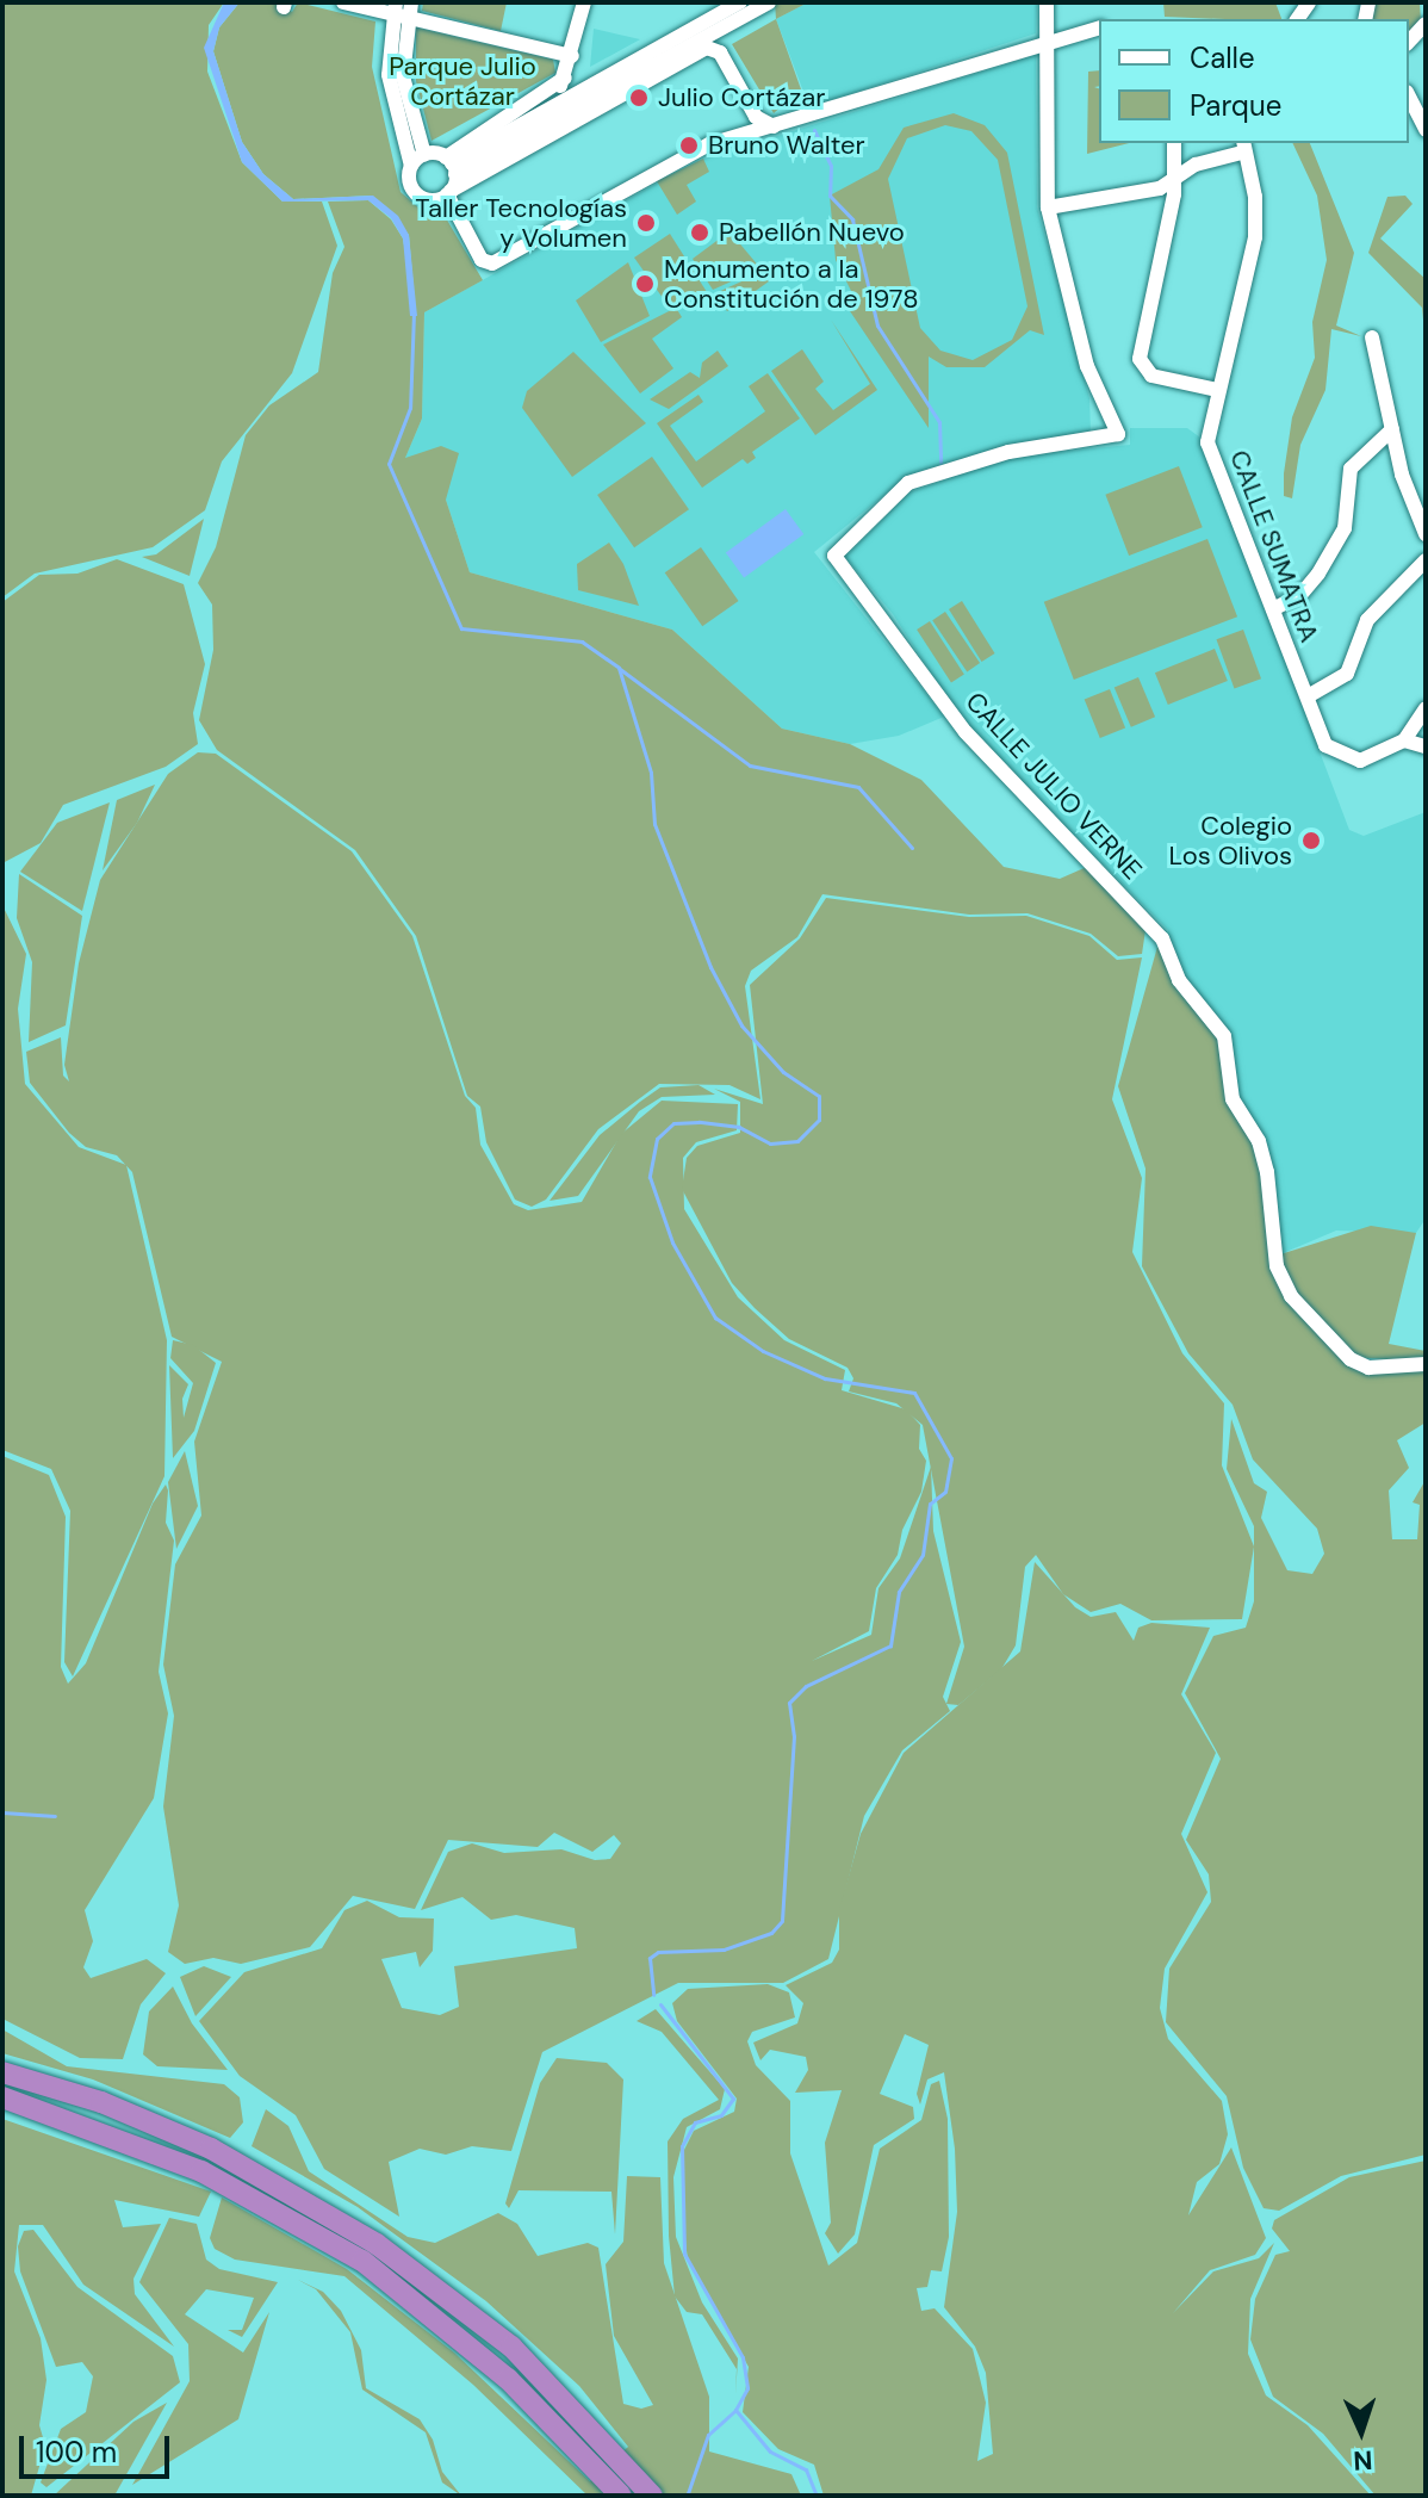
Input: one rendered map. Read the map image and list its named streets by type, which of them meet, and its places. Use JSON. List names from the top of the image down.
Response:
{
  "streets": {
    "street": ["CALLE SUMATRA", "CALLE JULIO VERNE"]
  },
  "parks": ["Parque Julio Cortázar"],
  "places": [
    "Julio Cortázar",
    "Bruno Walter",
    "Taller Tecnologías y Volumen",
    "Pabellón Nuevo",
    "Monumento a la Constitución de 1978",
    "Colegio Los Olivos"
  ],
  "legend": ["Calle", "Parque"],
  "scale_bar": "100 m",
  "north": "bottom"
}
